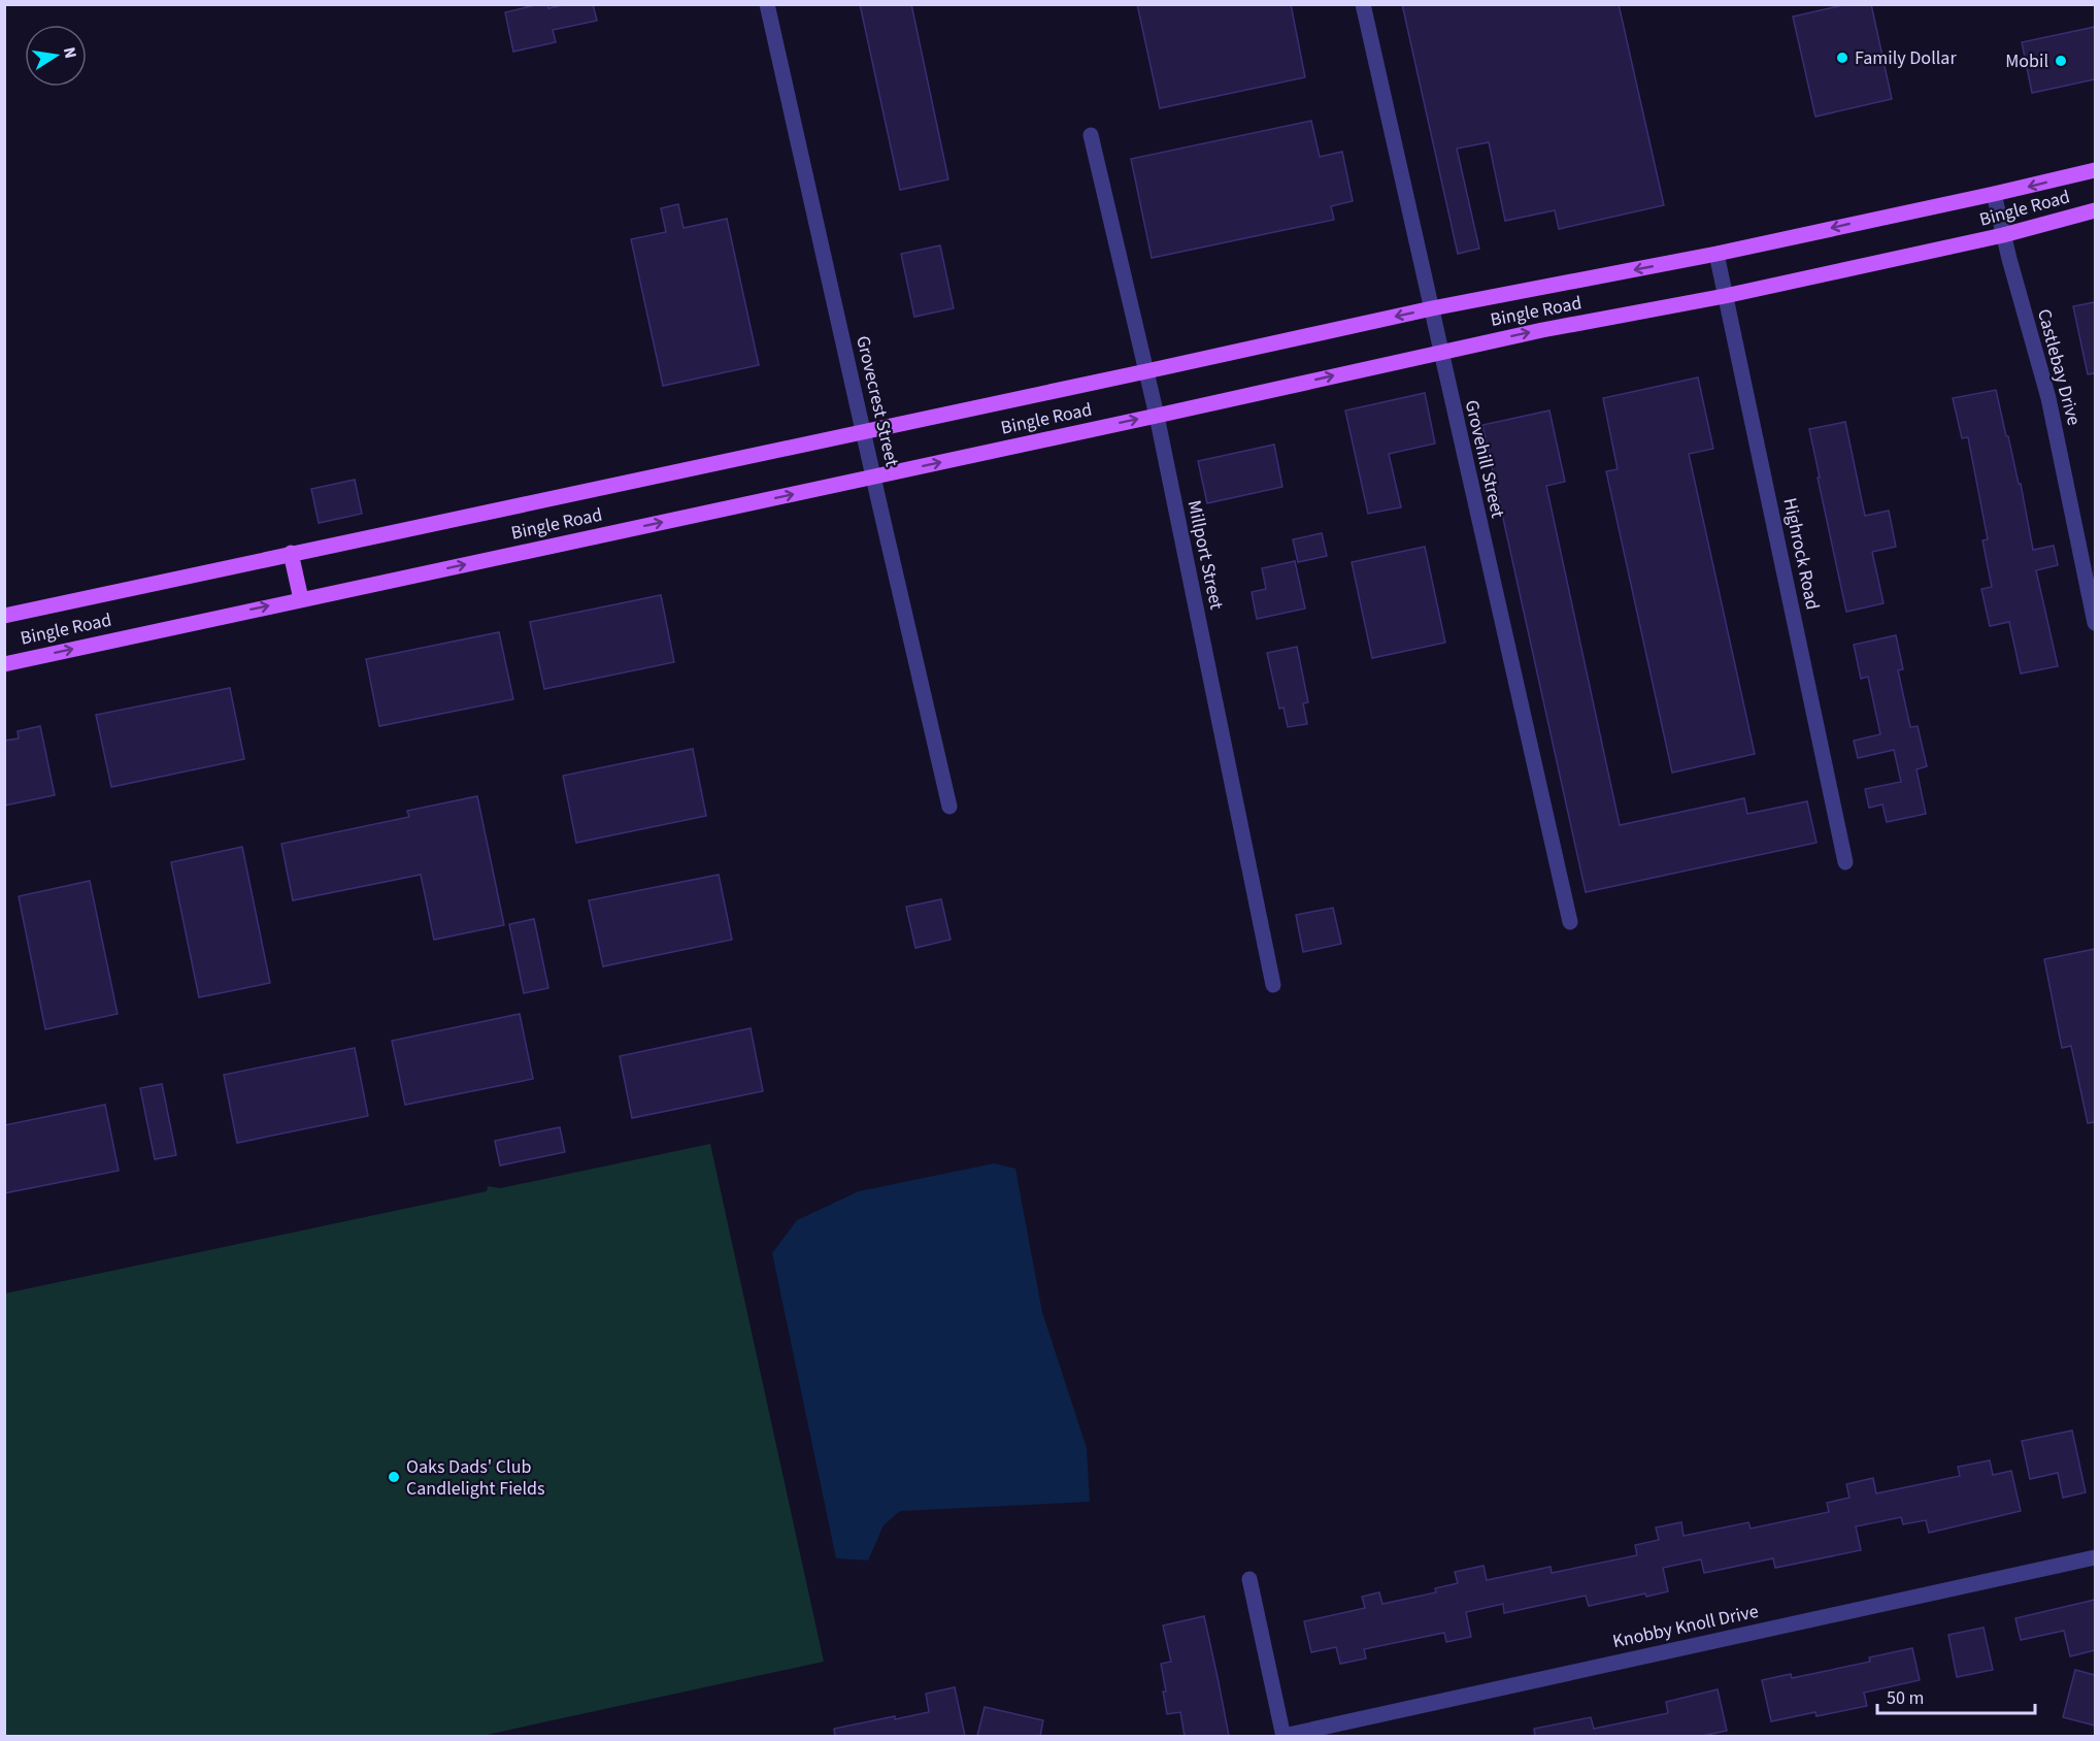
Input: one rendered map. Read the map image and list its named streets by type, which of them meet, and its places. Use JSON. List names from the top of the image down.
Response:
{
  "streets": {
    "main road": ["Bingle Road"],
    "street": [
      "Castlebay Drive",
      "Grovecrest Street",
      "Grovehill Street",
      "Highrock Road",
      "Millport Street",
      "Knobby Knoll Drive"
    ]
  },
  "crossings": [
    ["Bingle Road", "Castlebay Drive"],
    ["Bingle Road", "Grovecrest Street"],
    ["Bingle Road", "Grovehill Street"],
    ["Bingle Road", "Highrock Road"],
    ["Bingle Road", "Millport Street"]
  ],
  "places": ["Family Dollar", "Mobil", "Oaks Dads' Club Candlelight Fields"],
  "scale_bar": "50 m",
  "north": "right"
}
